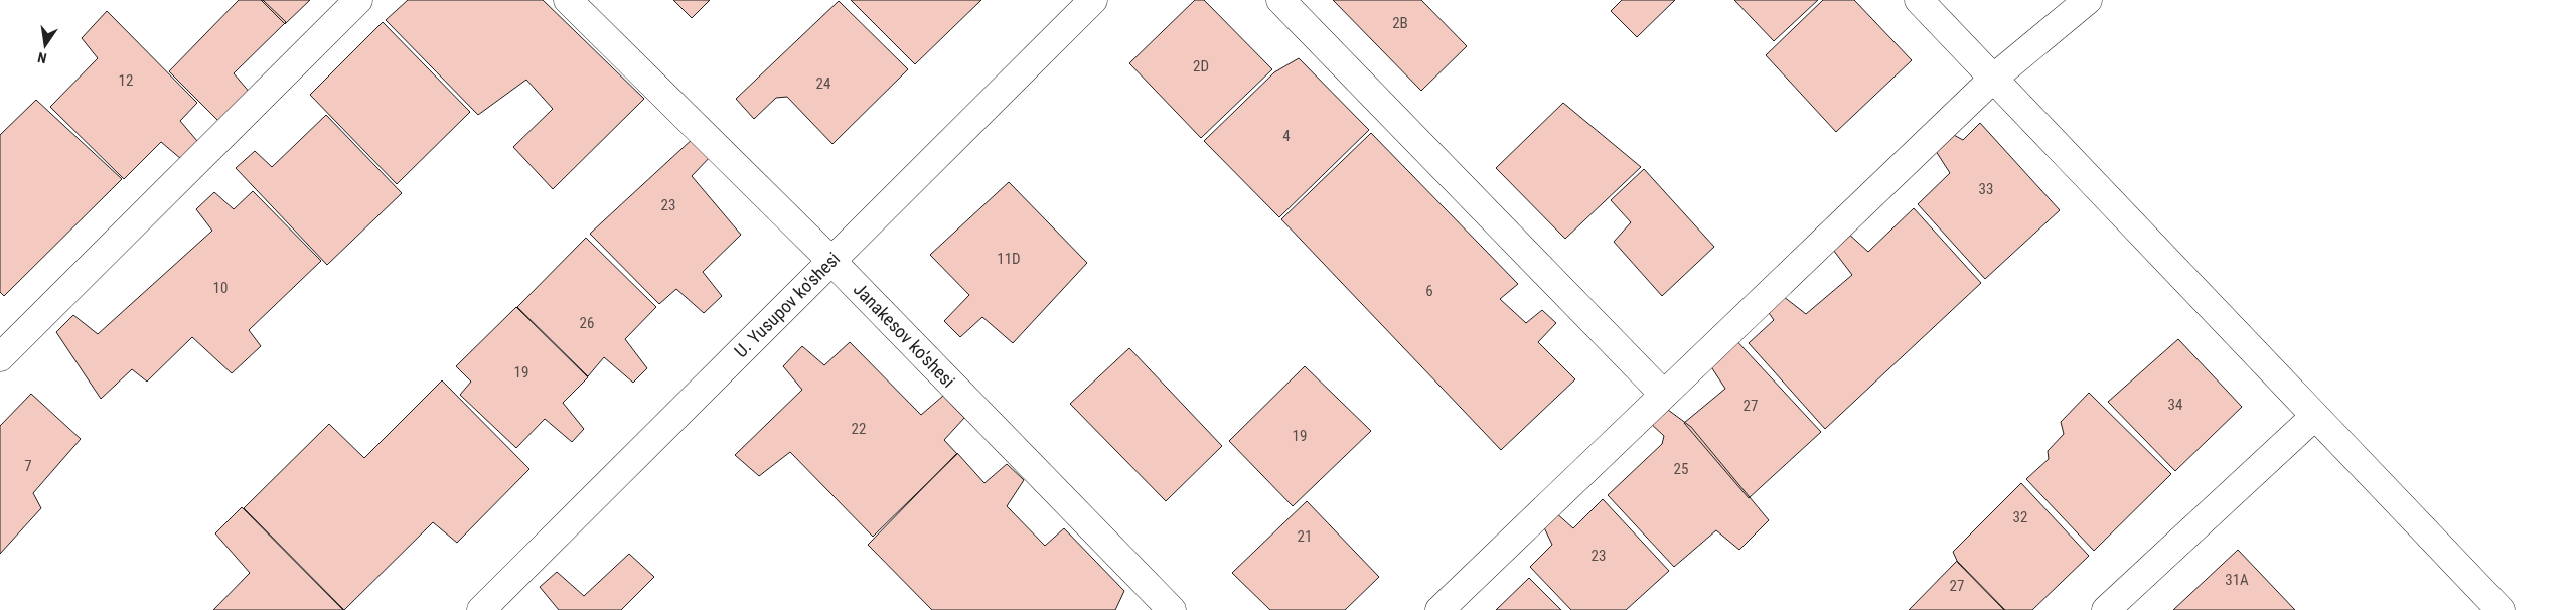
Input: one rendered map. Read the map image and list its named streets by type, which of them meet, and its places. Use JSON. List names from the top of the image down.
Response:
{
  "streets": {
    "street": ["U. Yusupov ko'shesi", "Janakesov ko'shesi"]
  },
  "crossings": [
    ["U. Yusupov ko'shesi", "Janakesov ko'shesi"]
  ],
  "house_numbers": [
    "2B",
    "2D",
    "12",
    "24",
    "4",
    "33",
    "23",
    "11D",
    "10",
    "6",
    "26",
    "19",
    "34",
    "27",
    "22",
    "19",
    "7",
    "25",
    "32",
    "21",
    "23",
    "31A",
    "27"
  ],
  "north": "bottom"
}
